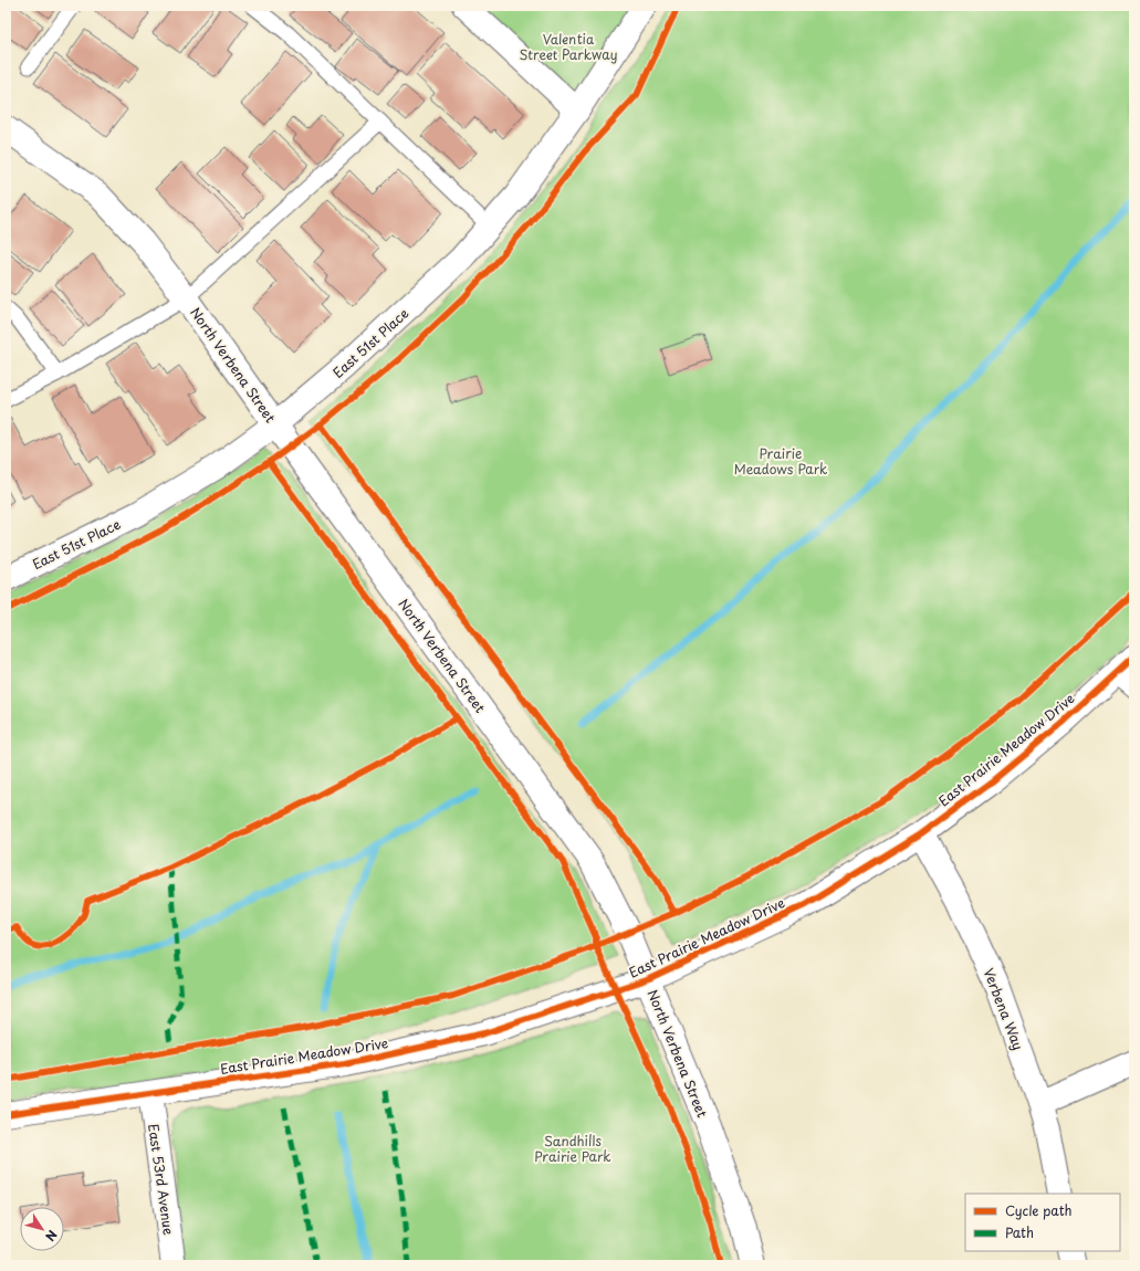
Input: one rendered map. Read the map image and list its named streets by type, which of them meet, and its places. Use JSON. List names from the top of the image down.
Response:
{
  "streets": {
    "street": [
      "East 51st Place",
      "North Verbena Street",
      "East Prairie Meadow Drive",
      "Verbena Way",
      "East 53rd Avenue"
    ]
  },
  "crossings": [
    ["East 51st Place", "North Verbena Street"],
    ["North Verbena Street", "East Prairie Meadow Drive"],
    ["East Prairie Meadow Drive", "Verbena Way"],
    ["East Prairie Meadow Drive", "East 53rd Avenue"]
  ],
  "parks": ["Valentia Street Parkway", "Prairie Meadows Park", "Sandhills Prairie Park"],
  "legend": ["Cycle path", "Path"],
  "north": "bottom right"
}
